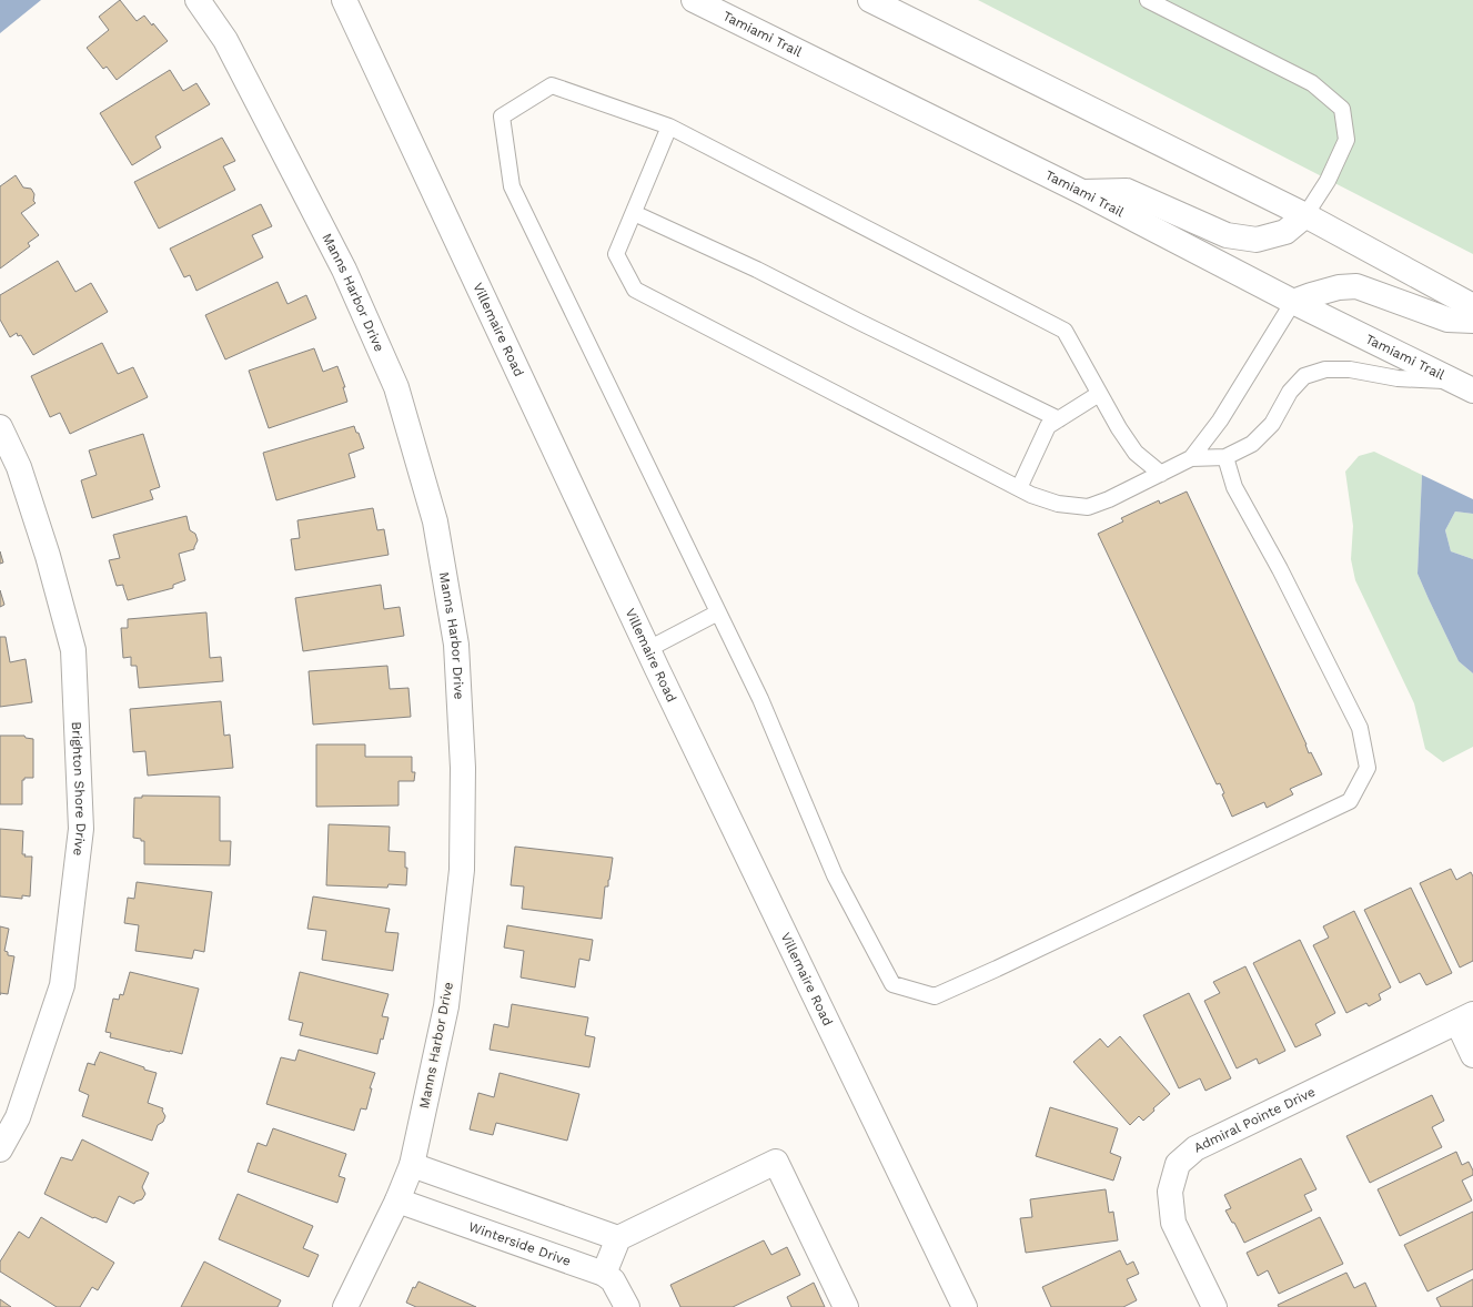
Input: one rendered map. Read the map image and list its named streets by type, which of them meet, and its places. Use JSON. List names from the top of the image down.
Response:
{
  "streets": {
    "street": [
      "Tamiami Trail",
      "Manns Harbor Drive",
      "Villemaire Road",
      "Brighton Shore Drive",
      "Admiral Pointe Drive",
      "Winterside Drive"
    ]
  },
  "crossings": [
    ["Manns Harbor Drive", "Winterside Drive"]
  ]
}
